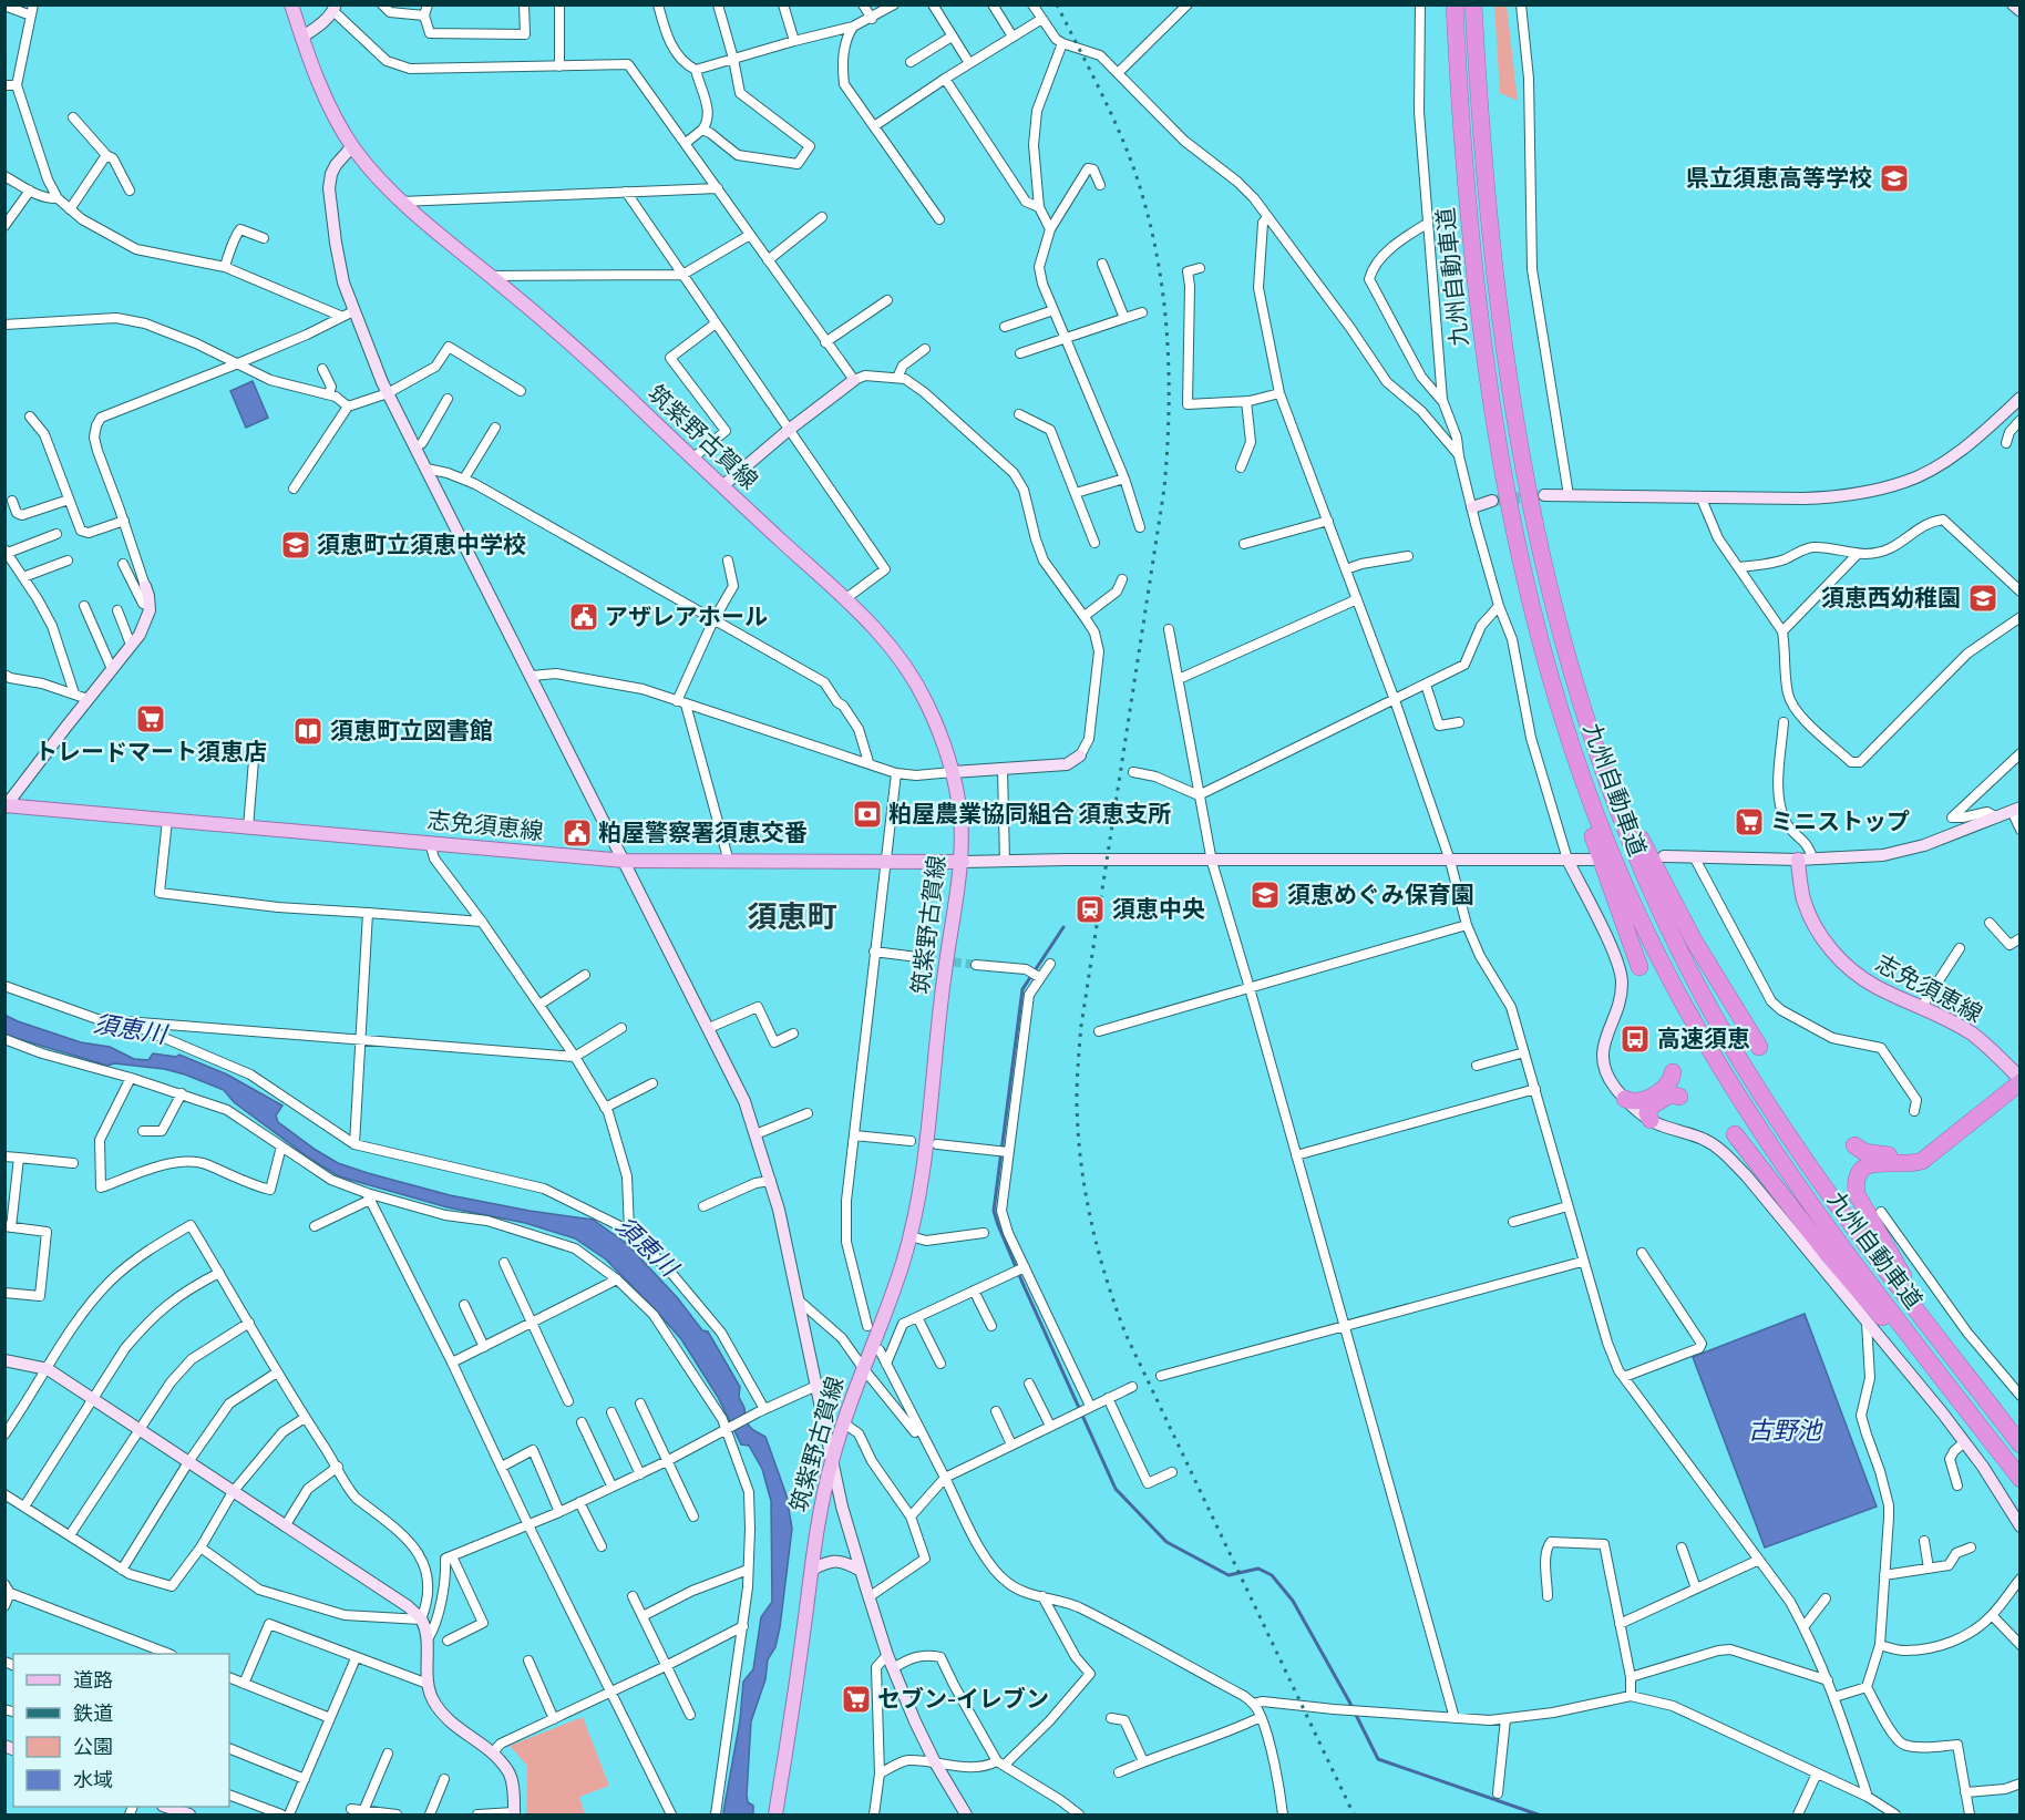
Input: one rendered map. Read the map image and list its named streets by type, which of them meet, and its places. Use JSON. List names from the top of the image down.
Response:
{
  "streets": {
    "highway": ["九州自動車道"],
    "main road": ["筑紫野古賀線", "志免須恵線"]
  },
  "crossings": [
    ["筑紫野古賀線", "志免須恵線"]
  ],
  "districts": ["須恵町"],
  "water": ["須恵川", "古野池"],
  "places": {
    "school or university": [
      "県立須恵高等学校",
      "須恵町立須恵中学校",
      "須恵西幼稚園",
      "須恵めぐみ保育園"
    ],
    "public building": ["アザレアホール", "粕屋警察署須恵交番"],
    "supermarket": ["トレードマート須恵店", "ミニストップ", "セブン-イレブン"],
    "library": ["須恵町立図書館"],
    "bank": ["粕屋農業協同組合 須恵支所"],
    "station": ["須恵中央"],
    "bus stop": ["高速須恵"]
  },
  "legend": [
    "道路",
    "鉄道",
    "公園",
    "水域"
  ]
}
